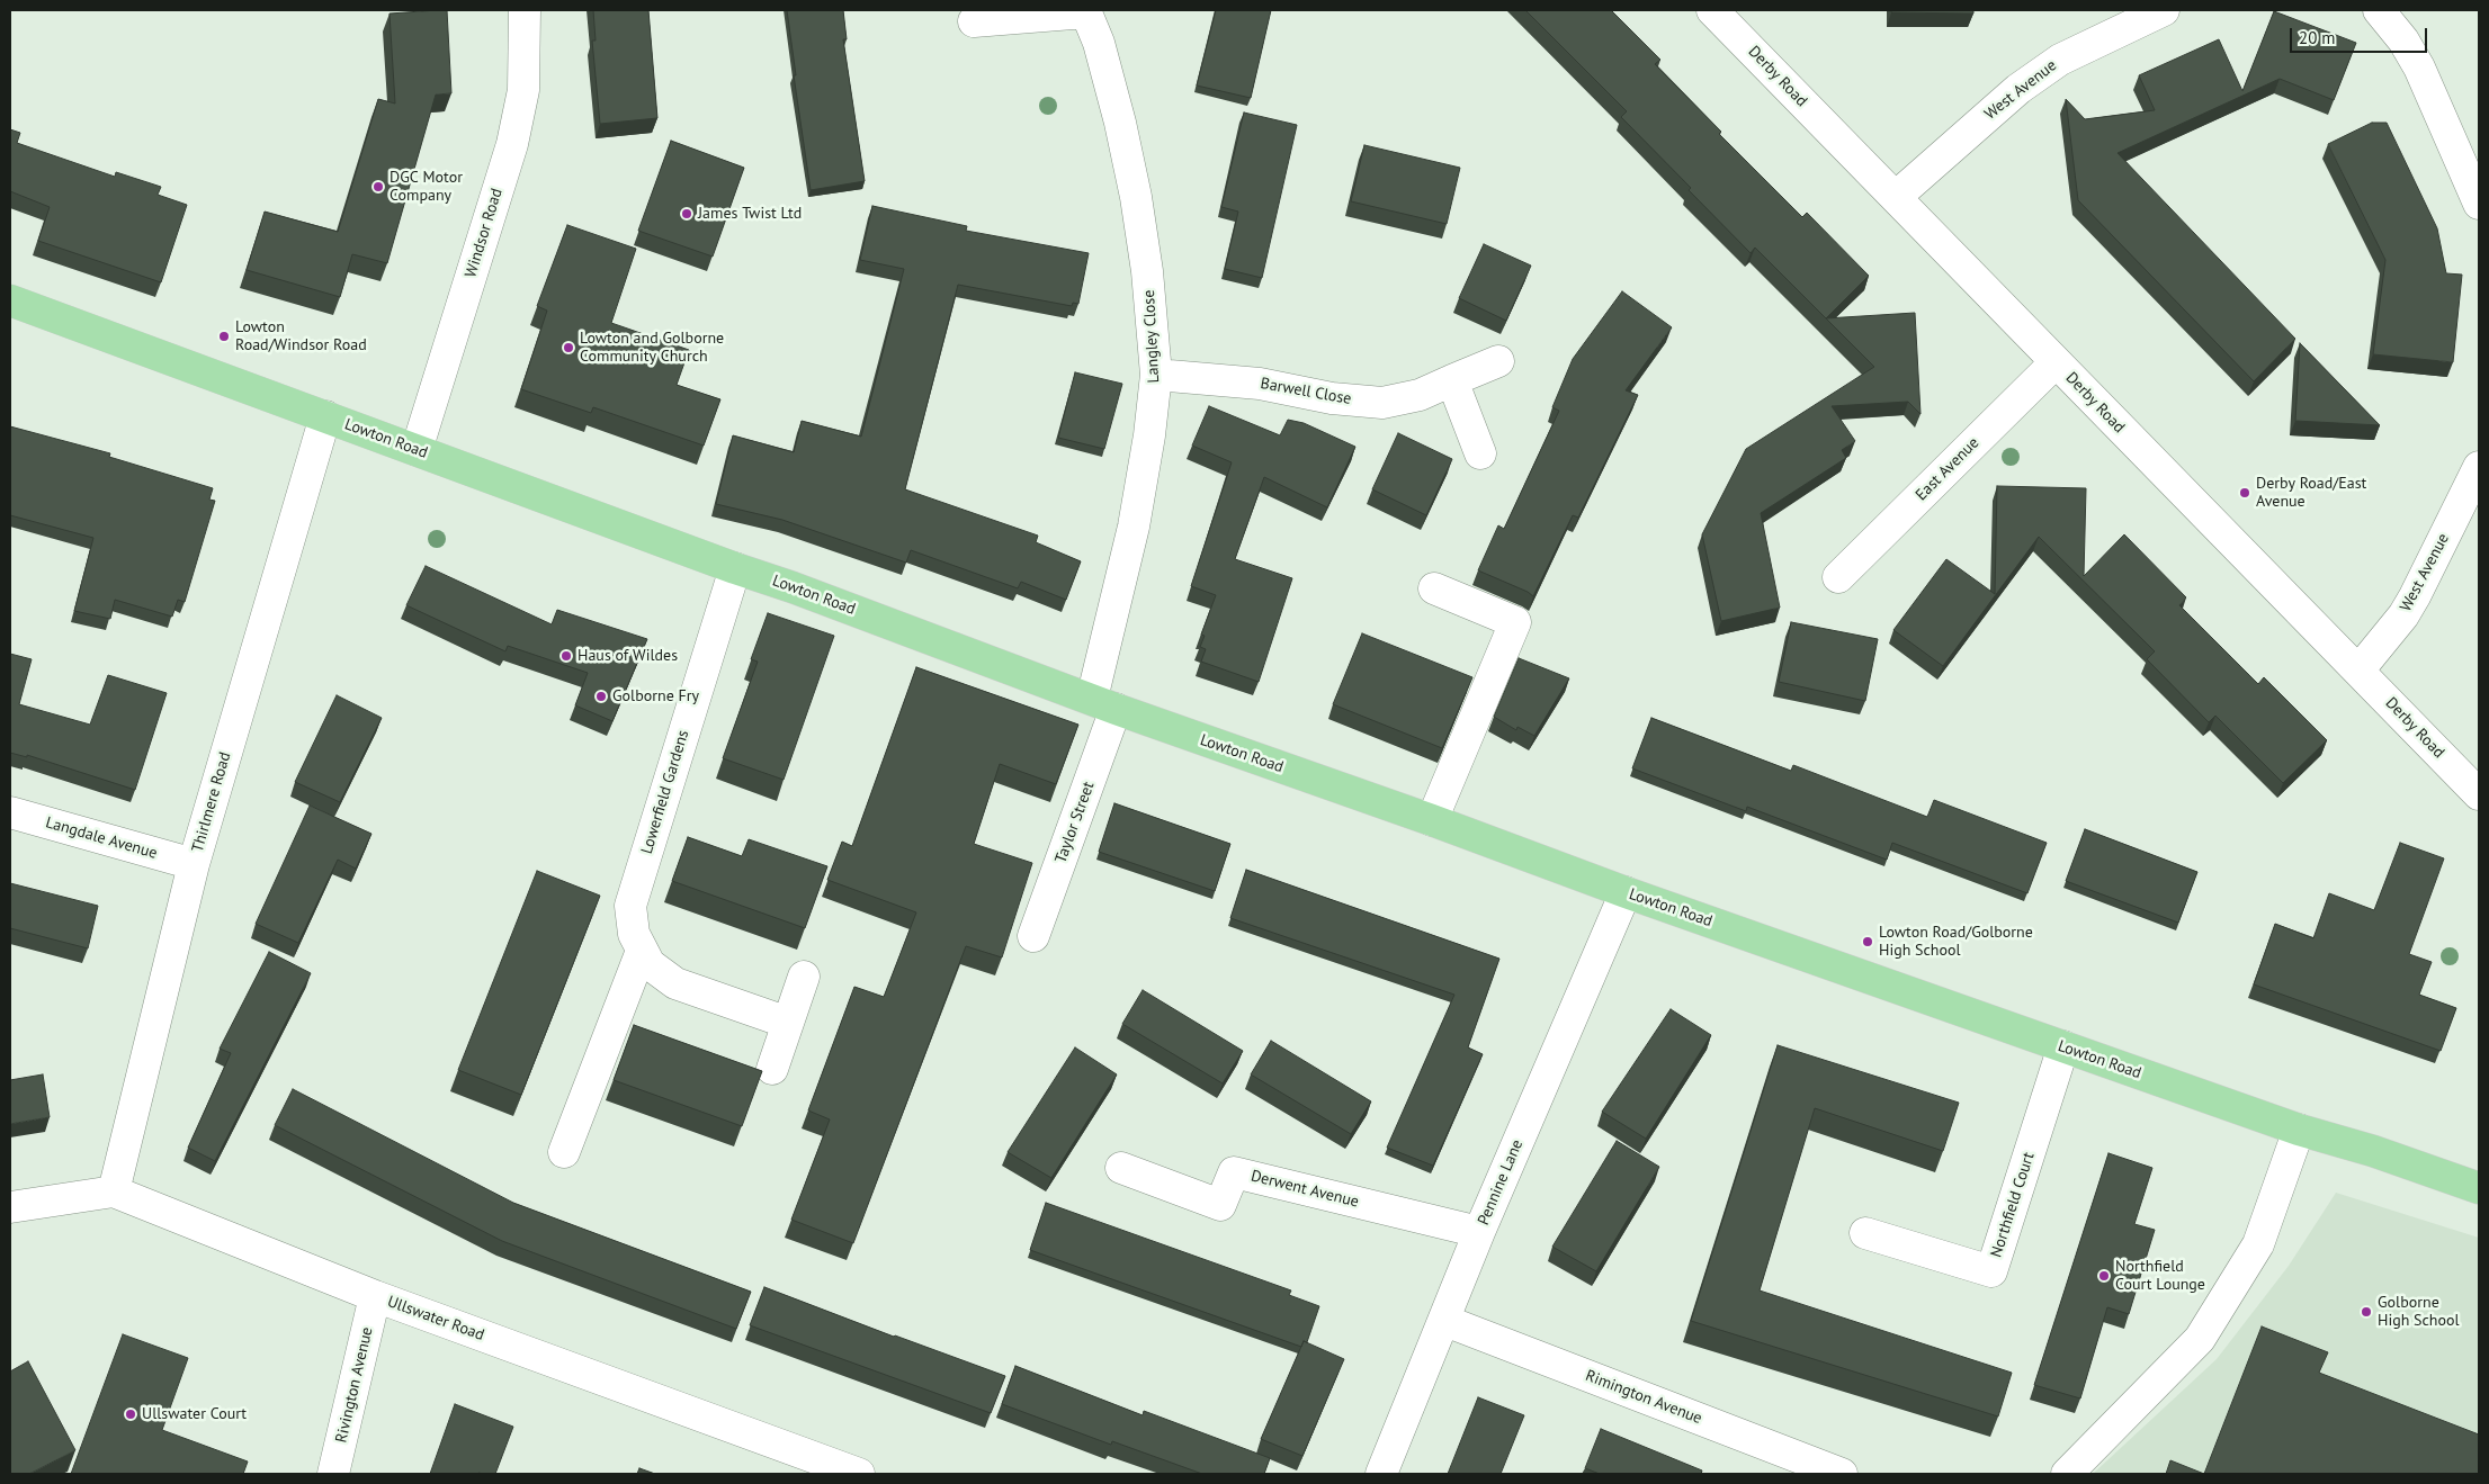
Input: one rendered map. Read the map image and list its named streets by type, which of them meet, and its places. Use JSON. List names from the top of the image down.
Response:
{
  "streets": {
    "main road": ["Lowton Road"],
    "street": [
      "Derby Road",
      "West Avenue",
      "Windsor Road",
      "Langley Close",
      "Barwell Close",
      "East Avenue",
      "Lowerfield Gardens",
      "Thirlmere Road",
      "Taylor Street",
      "Langdale Avenue",
      "Pennine Lane",
      "Derwent Avenue",
      "Northfield Court",
      "Ullswater Road",
      "Rivington Avenue",
      "Rimington Avenue"
    ]
  },
  "crossings": [
    ["Derby Road", "West Avenue"],
    ["Derby Road", "East Avenue"],
    ["Windsor Road", "Lowton Road"],
    ["Langley Close", "Barwell Close"],
    ["Langley Close", "Lowton Road"],
    ["Langley Close", "Taylor Street"],
    ["Lowton Road", "Lowerfield Gardens"],
    ["Lowton Road", "Thirlmere Road"],
    ["Lowton Road", "Taylor Street"],
    ["Lowton Road", "Pennine Lane"],
    ["Lowton Road", "Northfield Court"],
    ["Thirlmere Road", "Langdale Avenue"],
    ["Thirlmere Road", "Ullswater Road"],
    ["Pennine Lane", "Derwent Avenue"],
    ["Pennine Lane", "Rimington Avenue"],
    ["Ullswater Road", "Rivington Avenue"]
  ],
  "places": [
    "DGC Motor Company",
    "James Twist Ltd",
    "Lowton Road/Windsor Road",
    "Lowton and Golborne Community Church",
    "Derby Road/East Avenue",
    "Haus of Wildes",
    "Golborne Fry",
    "Lowton Road/Golborne High School",
    "Northfield Court Lounge",
    "Golborne High School",
    "Ullswater Court"
  ],
  "scale_bar": "20 m"
}
